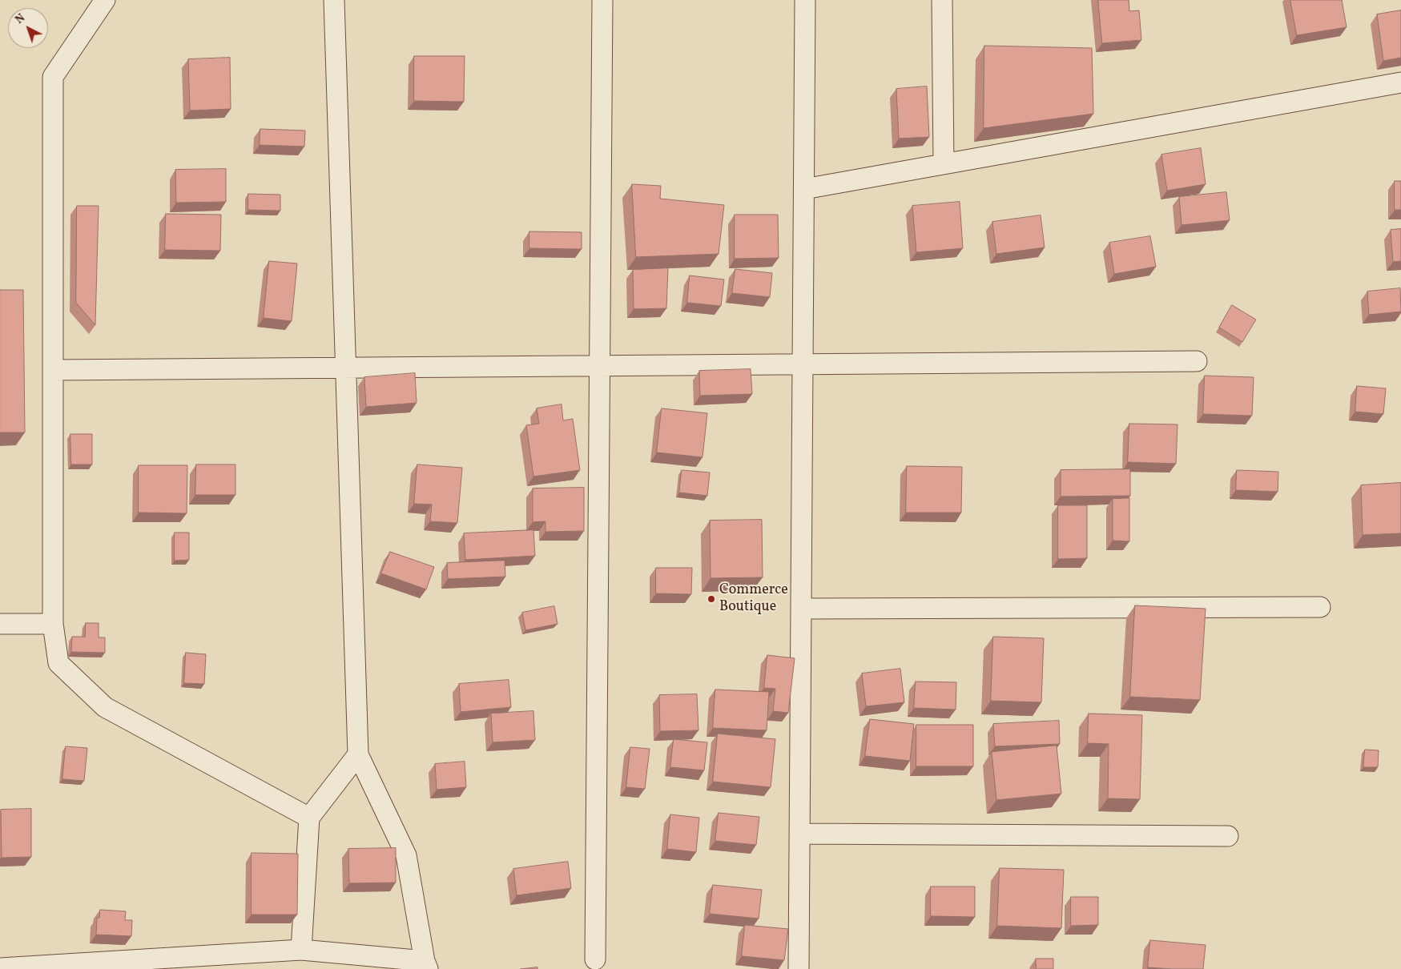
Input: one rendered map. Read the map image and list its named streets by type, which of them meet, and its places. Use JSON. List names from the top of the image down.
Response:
{
  "places": ["Commerce Boutique"],
  "north": "top left"
}
